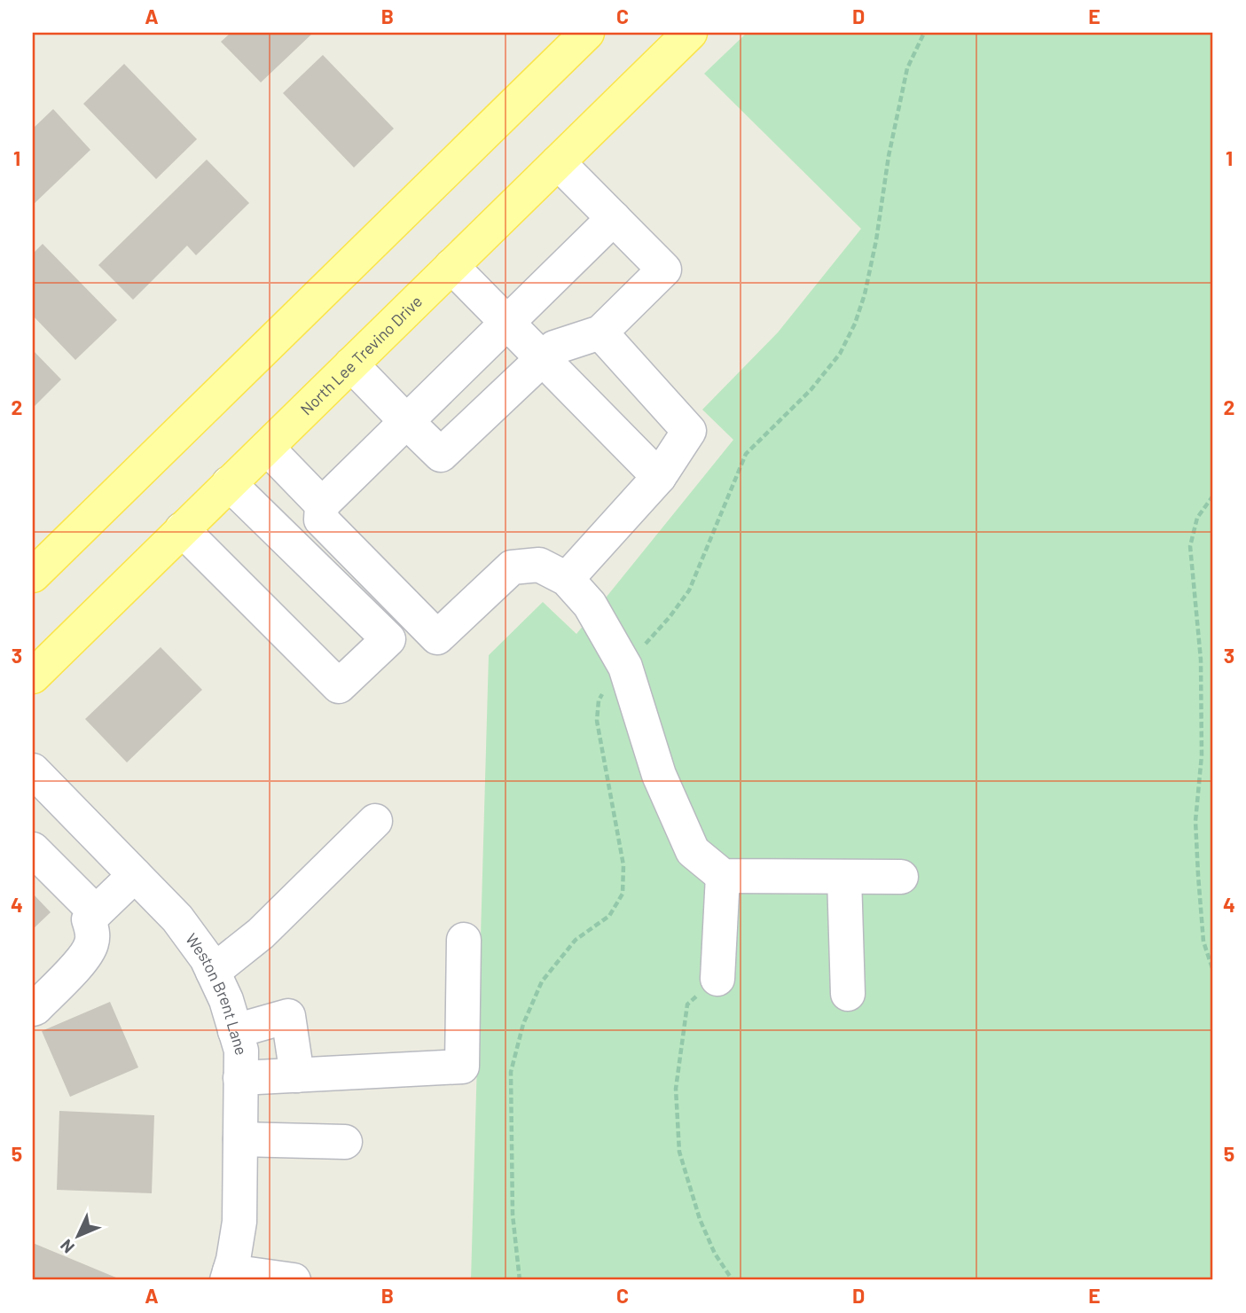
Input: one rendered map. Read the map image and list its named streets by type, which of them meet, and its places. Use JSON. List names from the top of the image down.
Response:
{
  "streets": {
    "main road": ["North Lee Trevino Drive"],
    "street": ["Weston Brent Lane"]
  },
  "north": "bottom left",
  "grid": {
    "columns": [
      "A",
      "B",
      "C",
      "D",
      "E"
    ],
    "rows": [
      "1",
      "2",
      "3",
      "4",
      "5"
    ]
  }
}
